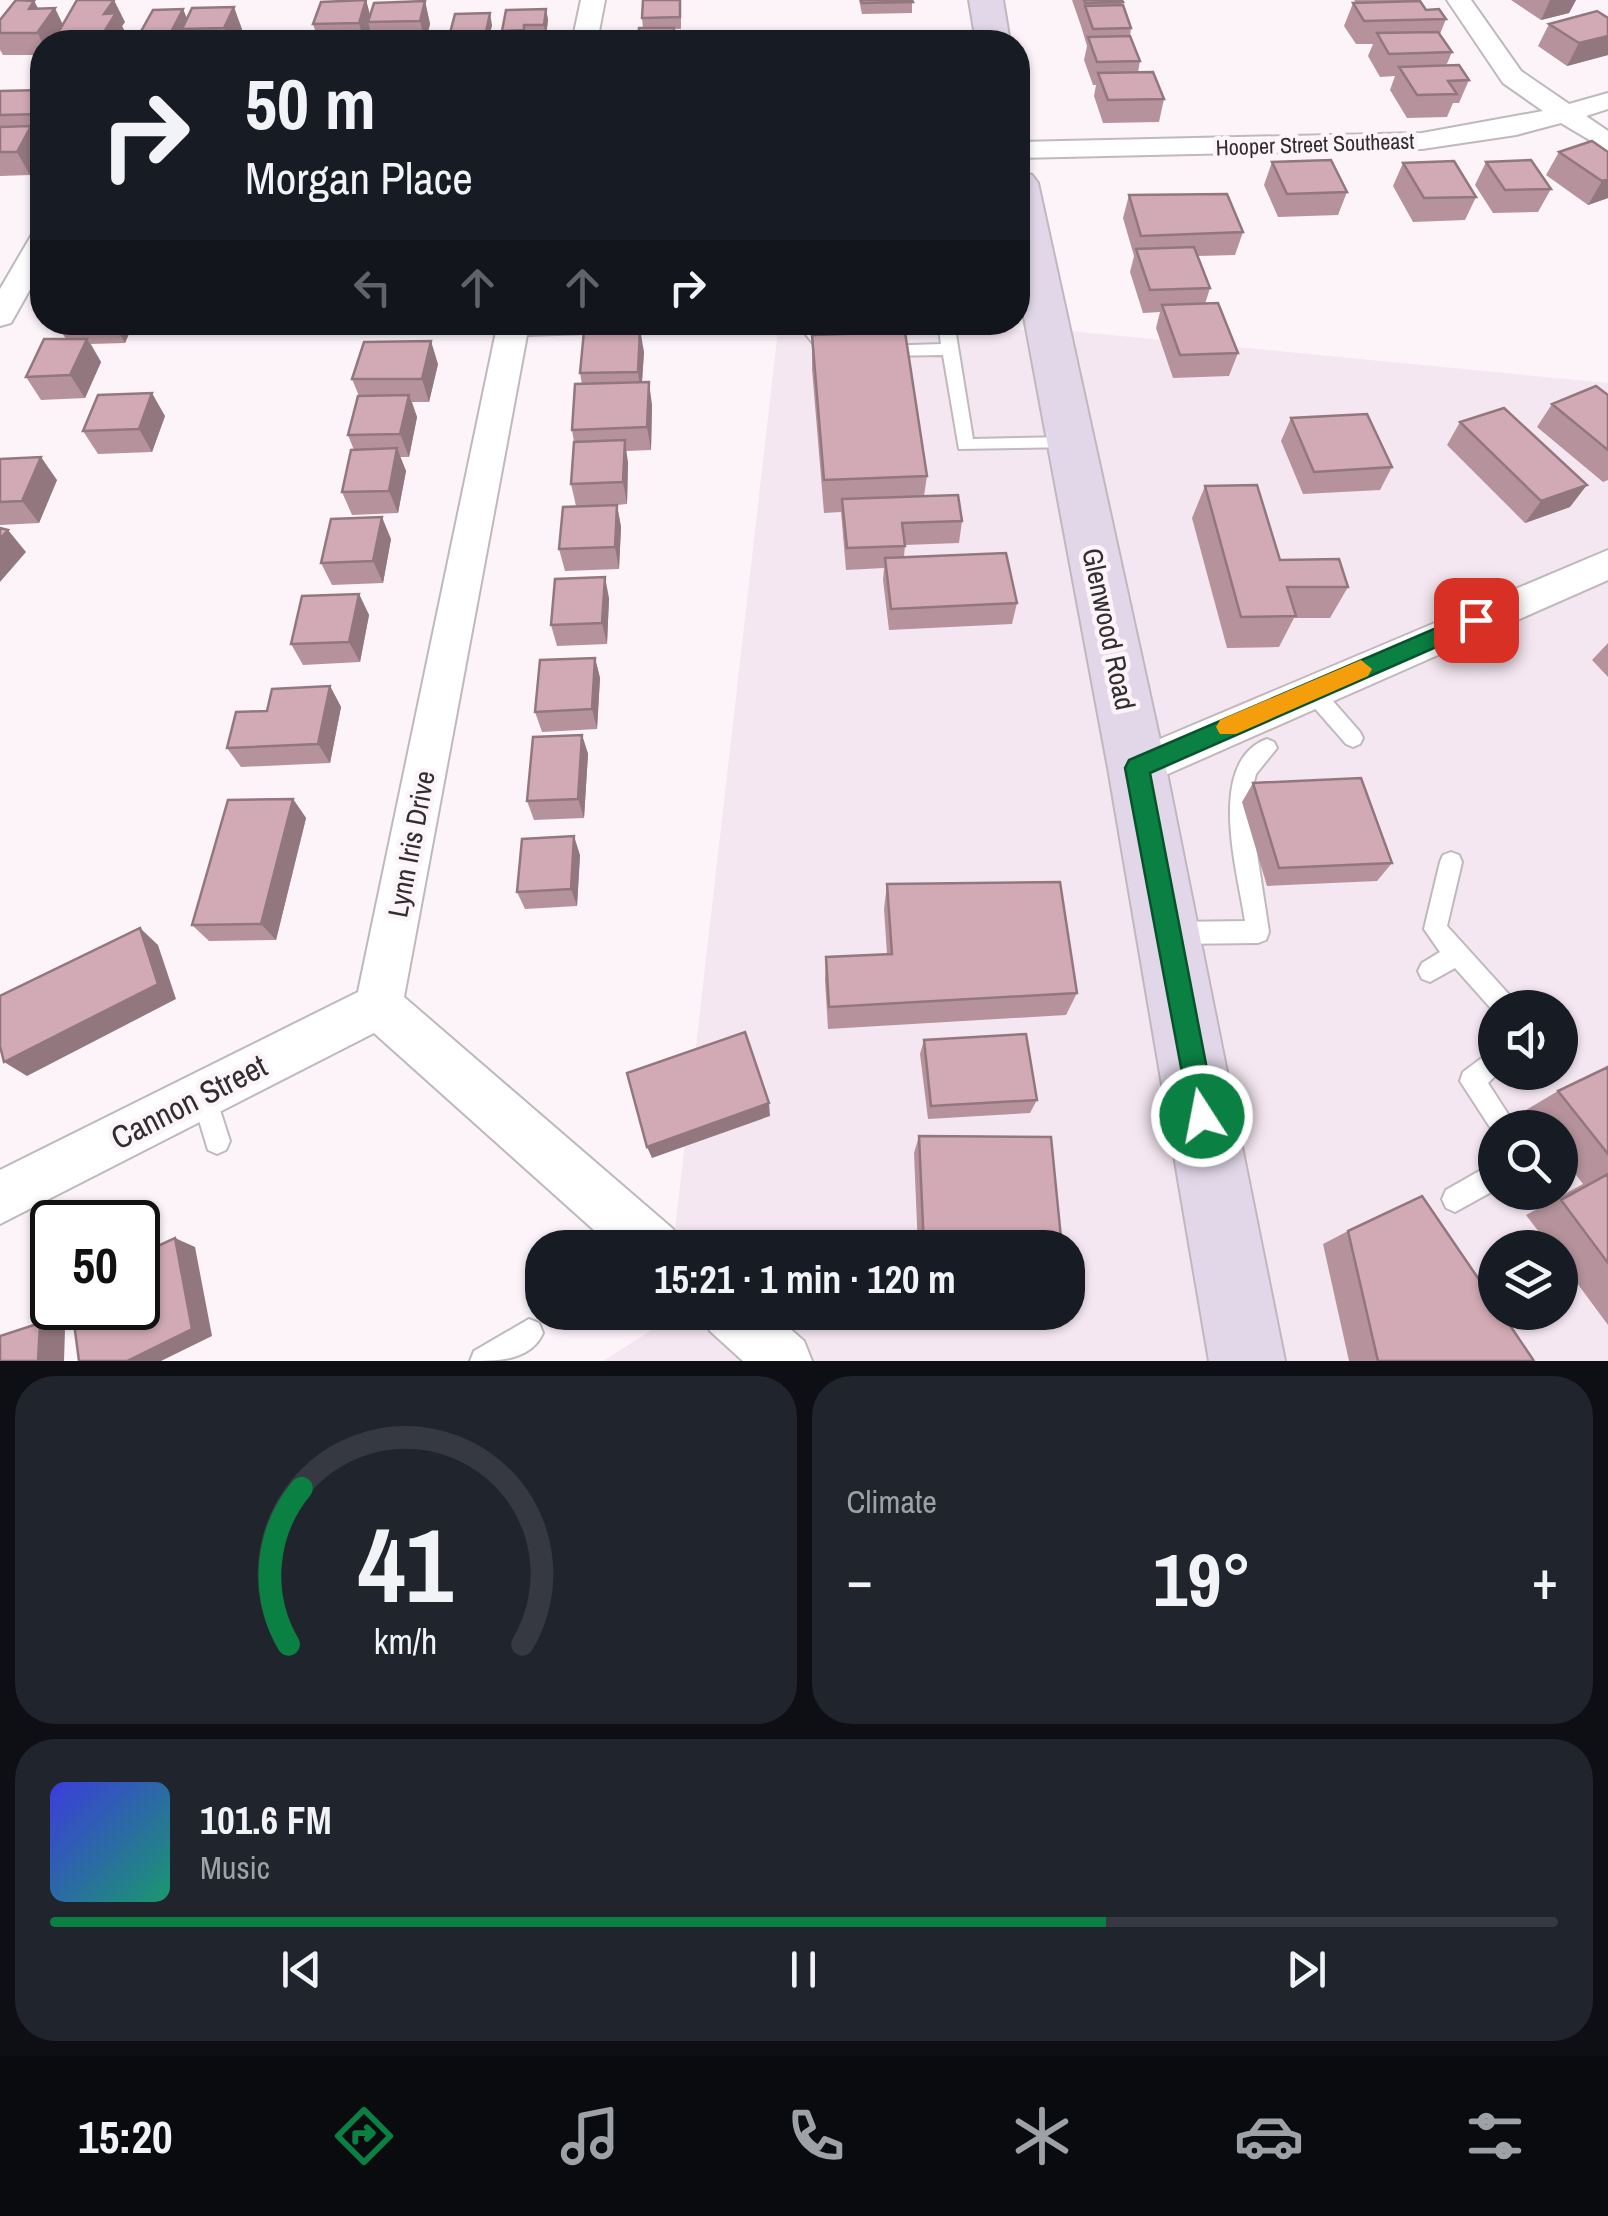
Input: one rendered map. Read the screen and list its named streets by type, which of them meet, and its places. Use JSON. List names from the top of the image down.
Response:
{
  "streets": {
    "main road": ["Glenwood Road"],
    "street": ["Hooper Street Southeast", "Lynn Iris Drive", "Cannon Street"]
  },
  "crossings": [
    ["Lynn Iris Drive", "Cannon Street"]
  ],
  "page": {
    "turn": ["50 m", "Morgan Place"],
    "limit": "50",
    "trip": "15:21 · 1 min · 120 m",
    "tile": "Climate",
    "heat": ["−", "19°", "+"],
    "song": ["101.6 FM", "Music"],
    "tabs": "15:20",
    "gauge": ["41", "km/h"]
  }
}
